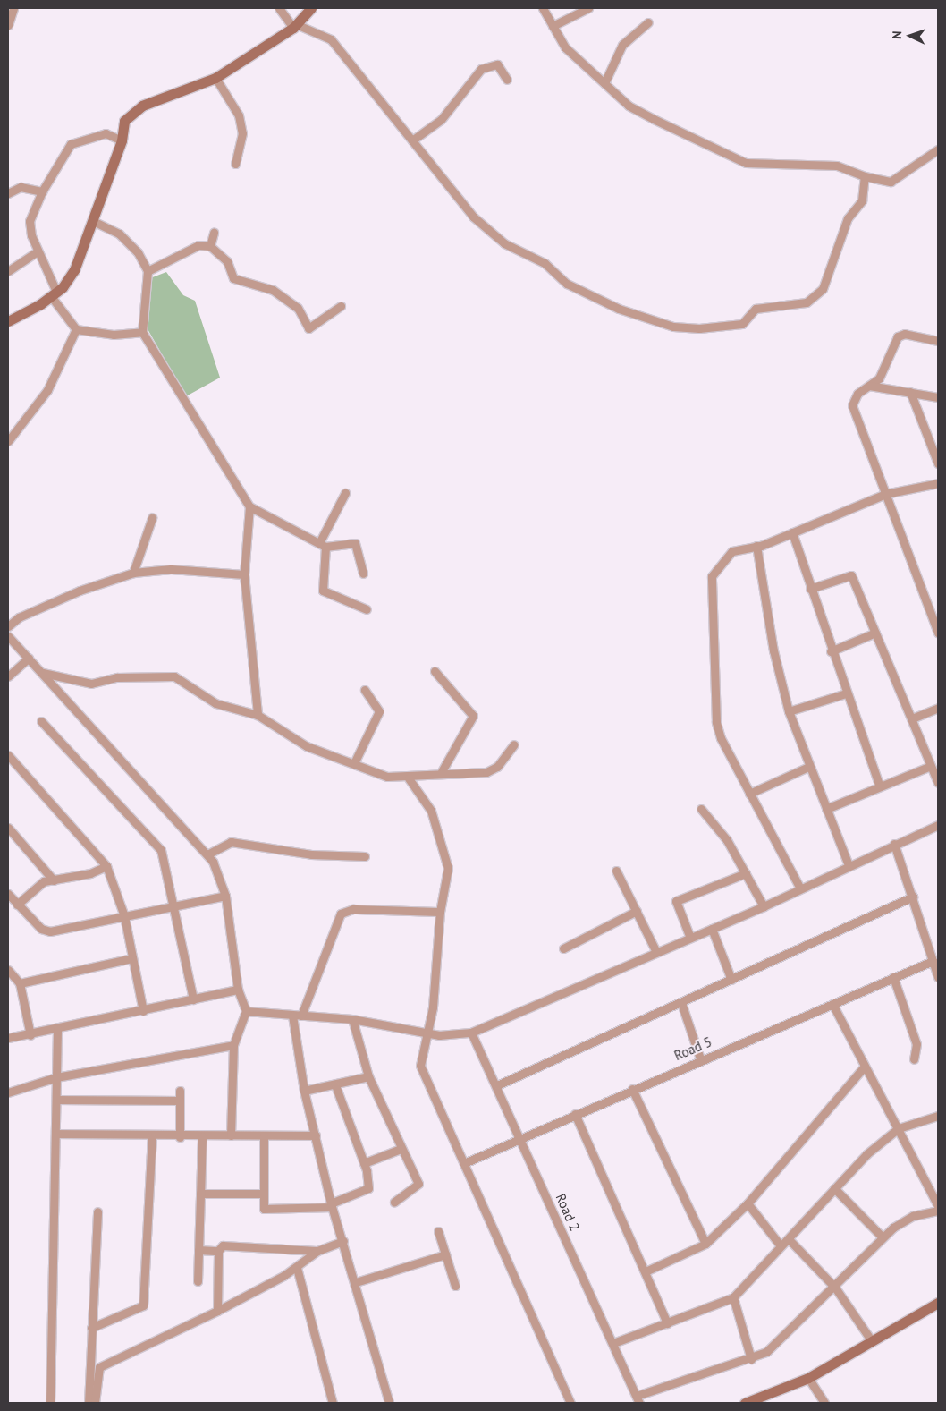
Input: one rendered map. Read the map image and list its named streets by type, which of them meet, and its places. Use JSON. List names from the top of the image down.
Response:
{
  "streets": {
    "street": ["Road 5", "Road 2"]
  },
  "crossings": [
    ["Road 5", "Road 2"]
  ],
  "north": "left"
}
